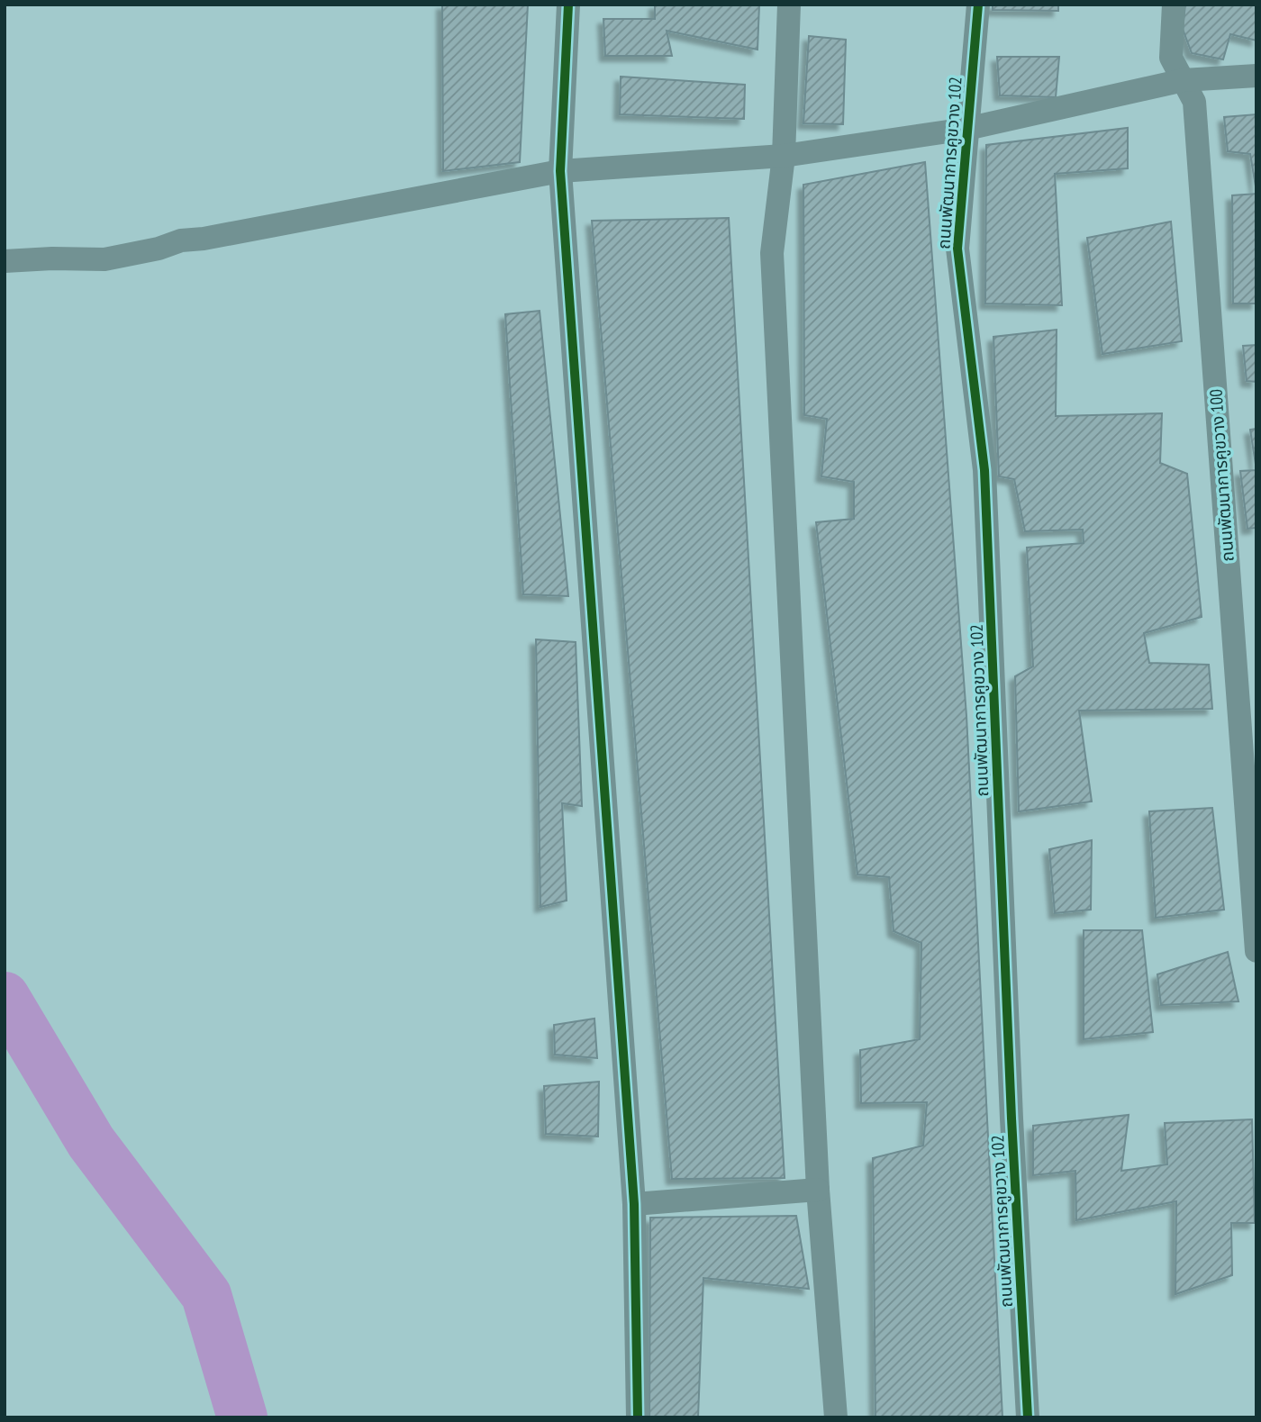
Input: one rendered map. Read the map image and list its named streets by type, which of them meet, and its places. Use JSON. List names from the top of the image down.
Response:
{
  "streets": {
    "street": ["ถนนพัฒนาการคูขวาง 102", "ถนนพัฒนาการคูขวาง 100"]
  }
}
